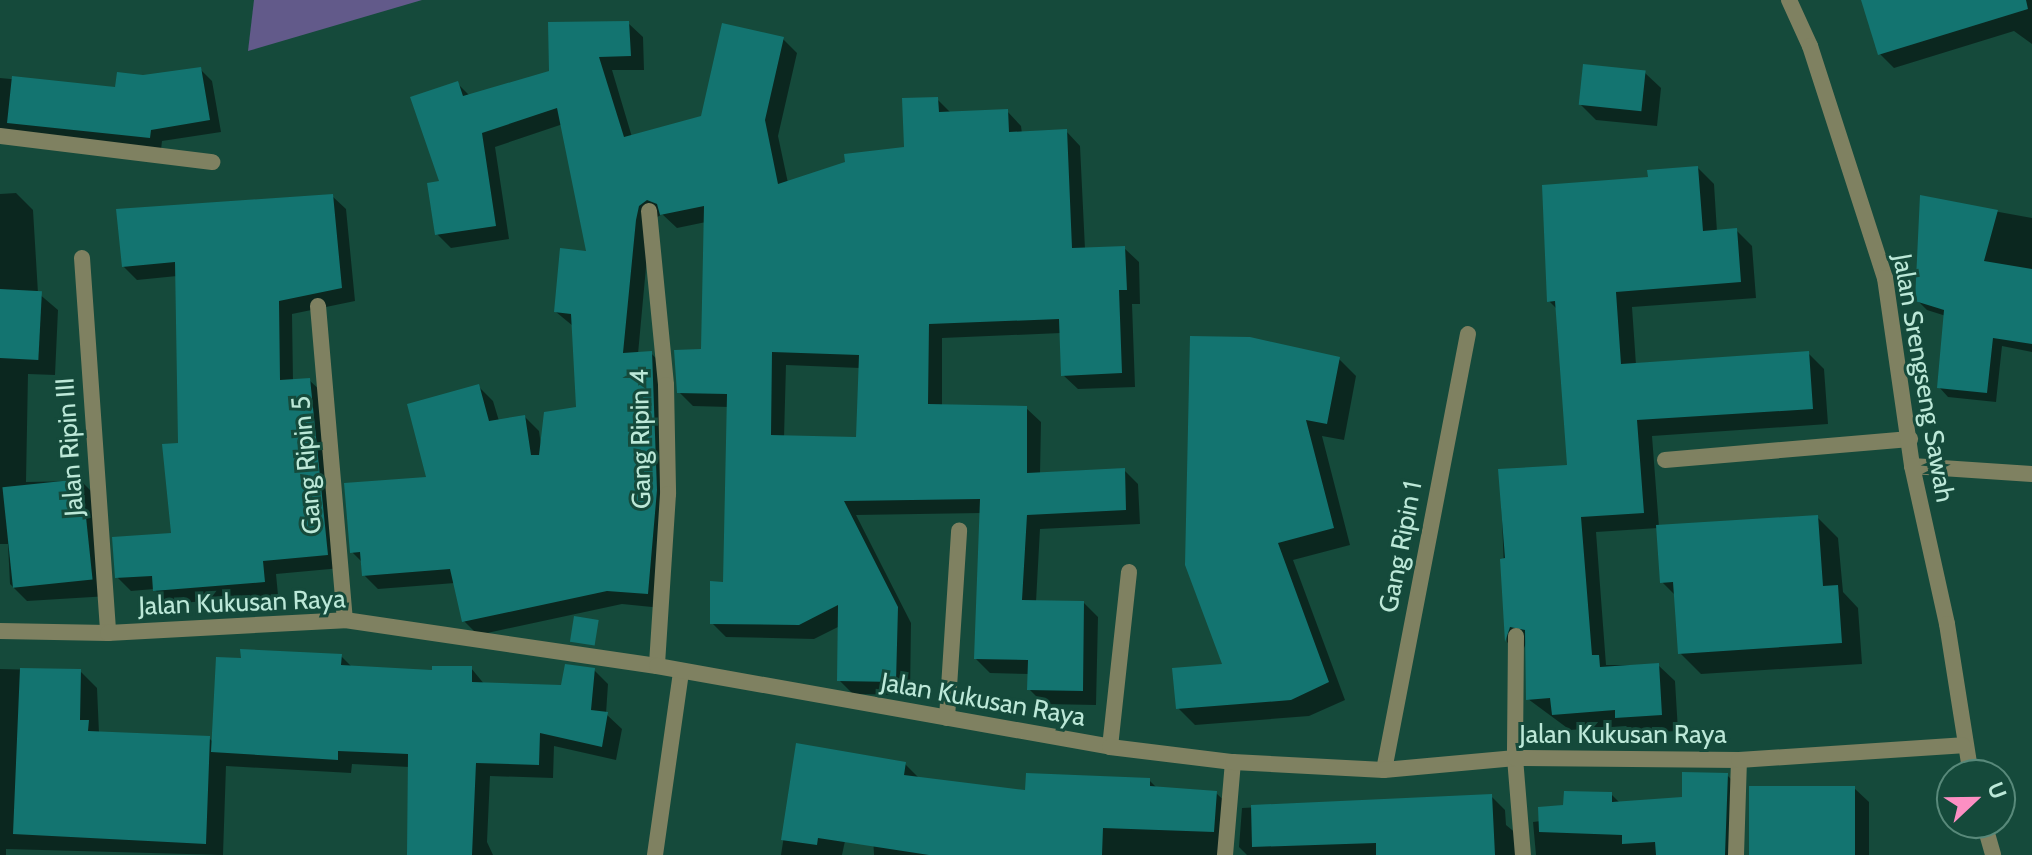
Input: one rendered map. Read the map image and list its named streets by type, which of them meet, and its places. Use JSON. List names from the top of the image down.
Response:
{
  "streets": {
    "street": [
      "Jalan Srengseng Sawah",
      "Gang Ripin 4",
      "Jalan Ripin III",
      "Gang Ripin 5",
      "Gang Ripin 1",
      "Jalan Kukusan Raya"
    ]
  },
  "crossings": [
    ["Jalan Srengseng Sawah", "Jalan Kukusan Raya"],
    ["Gang Ripin 4", "Jalan Kukusan Raya"],
    ["Jalan Ripin III", "Jalan Kukusan Raya"],
    ["Gang Ripin 5", "Jalan Kukusan Raya"],
    ["Gang Ripin 1", "Jalan Kukusan Raya"]
  ],
  "north": "right"
}
